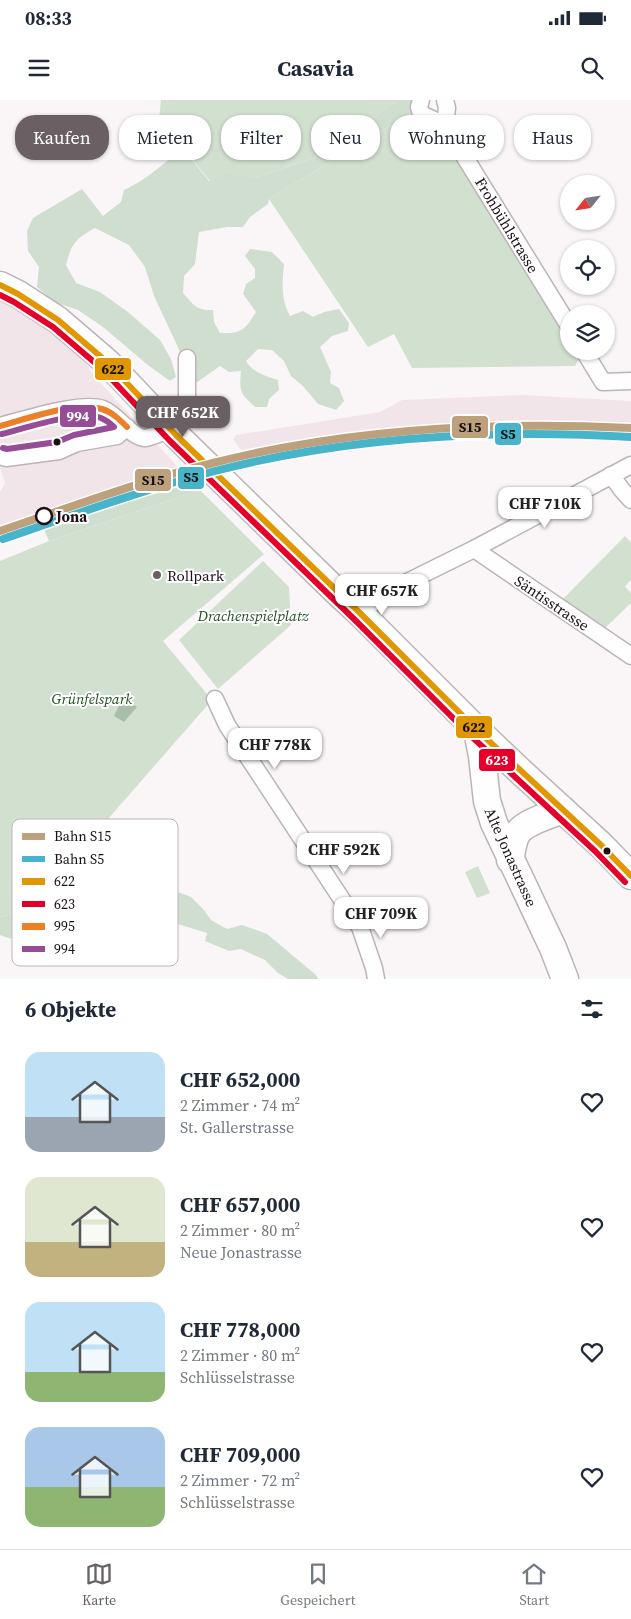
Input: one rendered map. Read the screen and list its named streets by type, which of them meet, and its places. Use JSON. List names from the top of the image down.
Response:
{
  "streets": {
    "main road": ["Alte Jonastrasse"],
    "street": ["Frohbühlstrasse", "Säntisstrasse"]
  },
  "parks": ["Drachenspielplatz", "Grünfelspark"],
  "places": ["Jona", "Rollpark"],
  "lines": [
    "transit line 622",
    "transit line 623",
    "transit line 995",
    "transit line 994",
    "rail line S15",
    "rail line S5"
  ],
  "legend": [
    "Bahn S15",
    "Bahn S5",
    "622",
    "623",
    "995",
    "994"
  ],
  "north": "bottom left",
  "page": {
    "status": "08:33",
    "header": "Casavia",
    "chip": [
      "Kaufen",
      "Mieten",
      "Filter",
      "Neu",
      "Wohnung",
      "Haus"
    ],
    "price": [
      "CHF 652K",
      "CHF 710K",
      "CHF 657K",
      "CHF 778K",
      "CHF 592K",
      "CHF 709K"
    ],
    "heading": "6 Objekte",
    "list": [
      {
        "name": "CHF 652,000",
        "note": "2 Zimmer · 74 m² · St. Gallerstrasse"
      },
      {
        "name": "CHF 657,000",
        "note": "2 Zimmer · 80 m² · Neue Jonastrasse"
      },
      {
        "name": "CHF 778,000",
        "note": "2 Zimmer · 80 m² · Schlüsselstrasse"
      },
      {
        "name": "CHF 709,000",
        "note": "2 Zimmer · 72 m² · Schlüsselstrasse"
      }
    ],
    "tabs": ["Karte", "Gespeichert", "Start"]
  }
}
